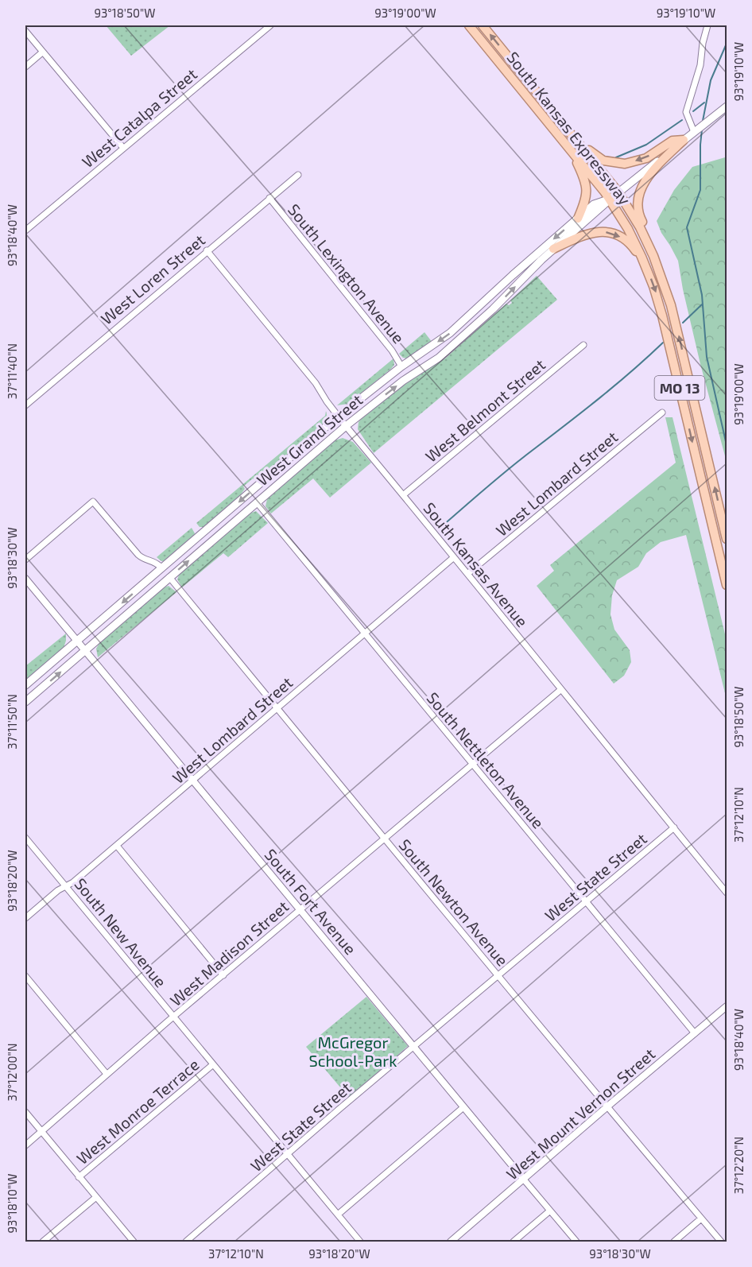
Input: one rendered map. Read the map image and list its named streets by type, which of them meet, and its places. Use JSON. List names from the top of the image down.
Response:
{
  "streets": {
    "main road": ["South Kansas Expressway", "MO 13", "West Grand Street"],
    "street": [
      "West Catalpa Street",
      "South Lexington Avenue",
      "West Loren Street",
      "West Belmont Street",
      "West Lombard Street",
      "South Kansas Avenue",
      "South Nettleton Avenue",
      "West State Street",
      "South Fort Avenue",
      "South Newton Avenue",
      "South New Avenue",
      "West Madison Street",
      "West Monroe Terrace",
      "West Mount Vernon Street"
    ]
  },
  "crossings": [
    ["South Kansas Expressway", "West Grand Street"],
    ["South Lexington Avenue", "West Loren Street"],
    ["South Lexington Avenue", "West Grand Street"],
    ["West Loren Street", "South Kansas Avenue"],
    ["West Belmont Street", "South Kansas Avenue"],
    ["West Grand Street", "South Kansas Avenue"],
    ["West Grand Street", "South Nettleton Avenue"],
    ["West Grand Street", "South Fort Avenue"],
    ["West Grand Street", "South Newton Avenue"],
    ["West Lombard Street", "South Kansas Avenue"],
    ["West Lombard Street", "South Nettleton Avenue"],
    ["West Lombard Street", "South Fort Avenue"],
    ["West Lombard Street", "South Newton Avenue"],
    ["West Lombard Street", "South New Avenue"],
    ["South Kansas Avenue", "West State Street"],
    ["South Kansas Avenue", "West Madison Street"],
    ["South Nettleton Avenue", "West State Street"],
    ["South Nettleton Avenue", "West Madison Street"],
    ["South Nettleton Avenue", "West Mount Vernon Street"],
    ["West State Street", "South Fort Avenue"],
    ["West State Street", "South Newton Avenue"],
    ["West State Street", "South New Avenue"],
    ["South Fort Avenue", "West Madison Street"],
    ["South Fort Avenue", "West Mount Vernon Street"],
    ["South Newton Avenue", "West Madison Street"],
    ["South Newton Avenue", "West Mount Vernon Street"],
    ["South New Avenue", "West Madison Street"],
    ["South New Avenue", "West Monroe Terrace"]
  ],
  "parks": ["McGregor School-Park"],
  "coordinates": [
    "93°18'50\"W",
    "93°19'00\"W",
    "93°19'10\"W",
    "93°18'40\"W",
    "37°11'40\"N",
    "93°18'30\"W",
    "37°11'50\"N",
    "37°12'10\"N",
    "93°18'20\"W",
    "37°12'00\"N",
    "37°12'20\"N",
    "93°18'10\"W"
  ]
}
